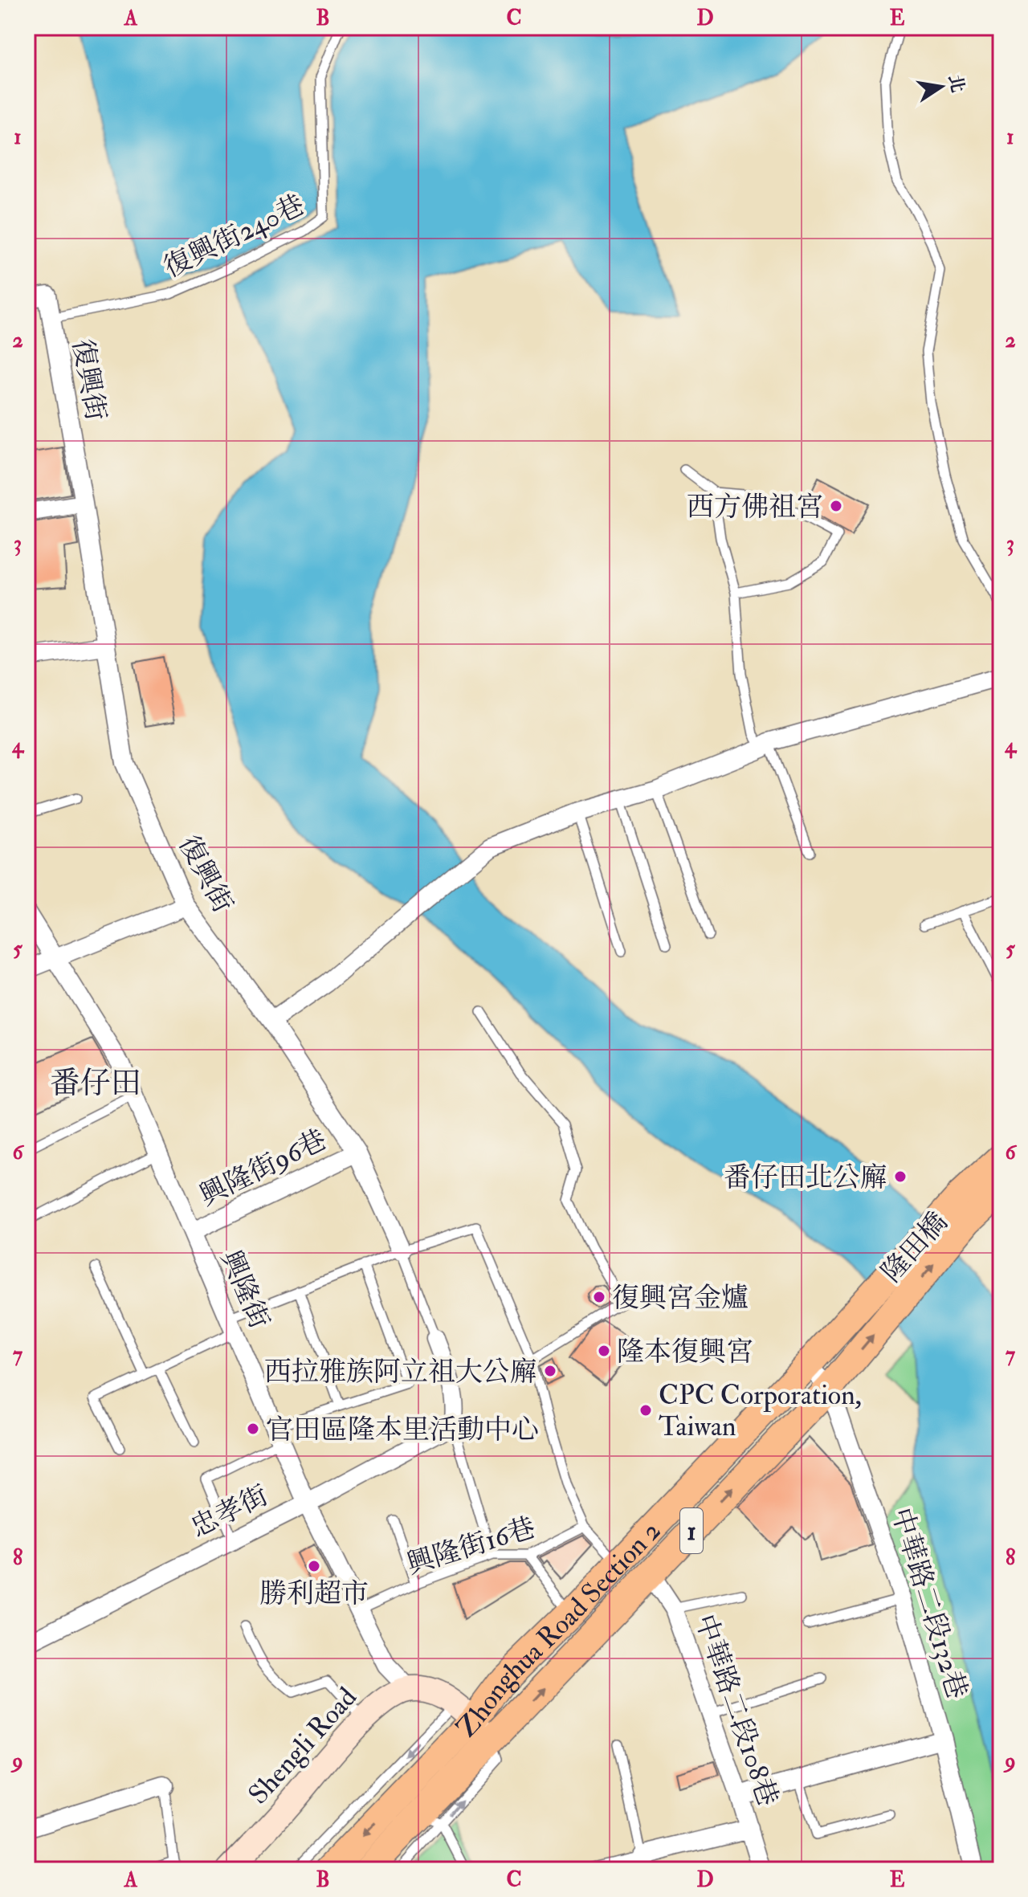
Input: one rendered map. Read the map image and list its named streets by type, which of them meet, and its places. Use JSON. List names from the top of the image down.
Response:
{
  "streets": {
    "main road": [
      "隆田橋",
      "1",
      "Zhonghua Road Section 2",
      "Shengli Road"
    ],
    "street": [
      "復興街",
      "興隆街96巷",
      "興隆街",
      "忠孝街",
      "中華路二段132巷",
      "中華路二段108巷"
    ],
    "lane": ["復興街240巷", "興隆街16巷"]
  },
  "crossings": [
    ["復興街240巷", "復興街"],
    ["復興街", "興隆街96巷"],
    ["復興街", "忠孝街"],
    ["興隆街96巷", "興隆街"],
    ["隆田橋", "Zhonghua Road Section 2"],
    ["興隆街", "忠孝街"],
    ["興隆街", "興隆街16巷"],
    ["興隆街", "Shengli Road"],
    ["1", "Zhonghua Road Section 2"],
    ["中華路二段132巷", "Zhonghua Road Section 2"],
    ["Zhonghua Road Section 2", "中華路二段108巷"]
  ],
  "districts": ["番仔田"],
  "places": [
    "西方佛祖宮",
    "番仔田北公廨",
    "復興宮金爐",
    "隆本復興宮",
    "西拉雅族阿立祖大公廨",
    "CPC Corporation, Taiwan",
    "官田區隆本里活動中心",
    "勝利超市"
  ],
  "north": "right",
  "grid": {
    "columns": [
      "A",
      "B",
      "C",
      "D",
      "E"
    ],
    "rows": [
      "1",
      "2",
      "3",
      "4",
      "5",
      "6",
      "7",
      "8",
      "9"
    ]
  }
}
